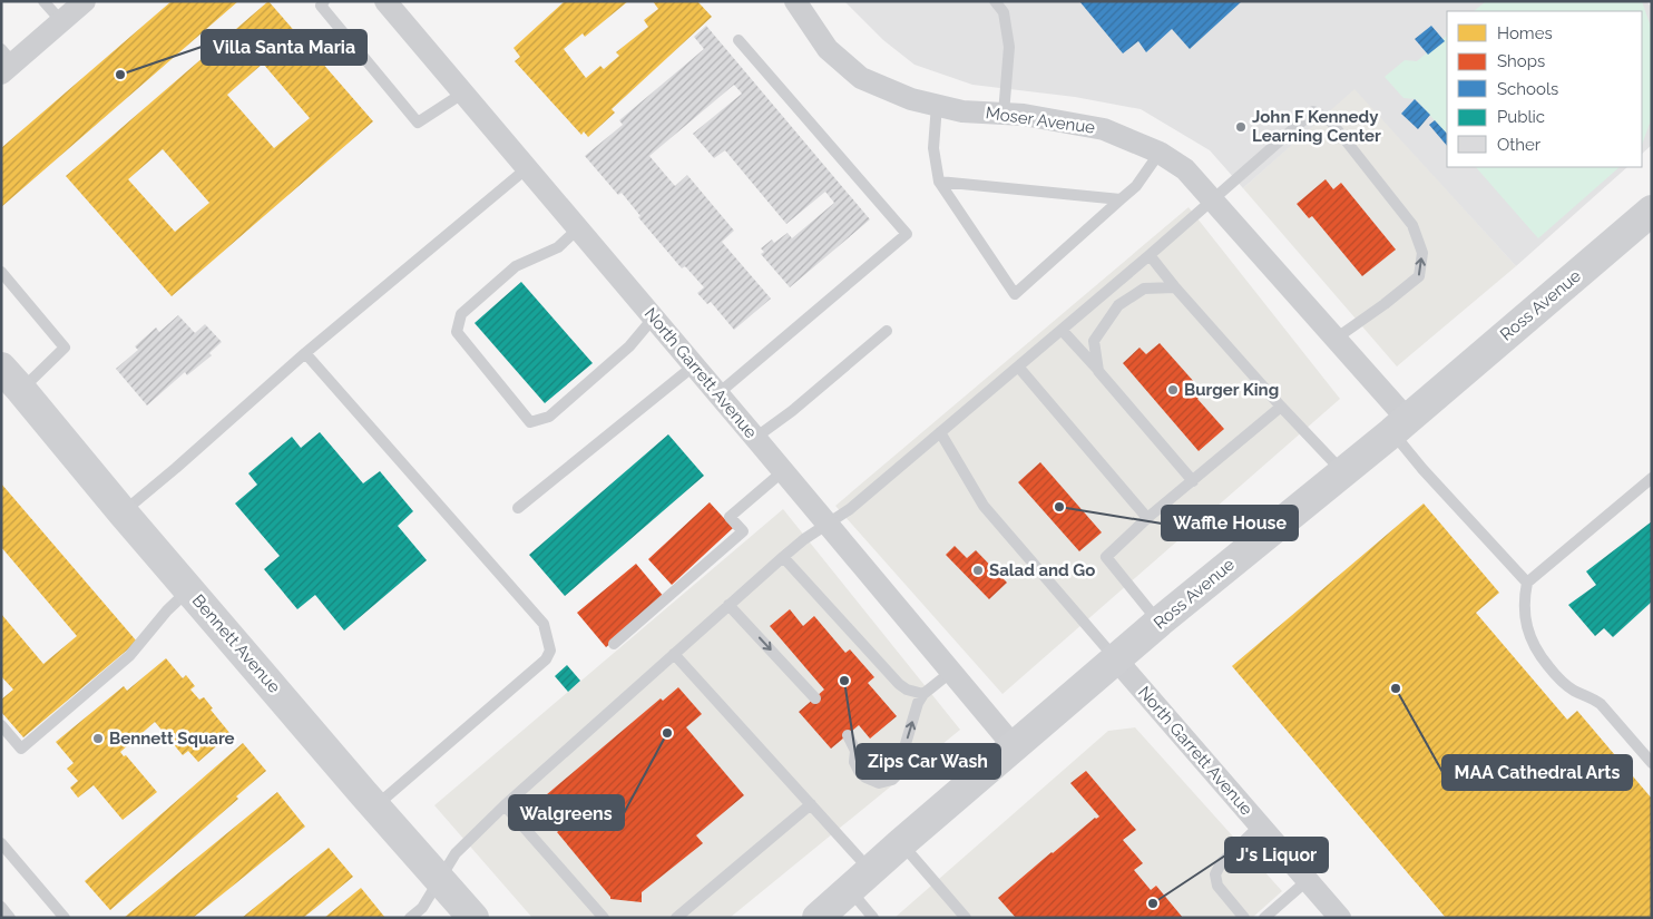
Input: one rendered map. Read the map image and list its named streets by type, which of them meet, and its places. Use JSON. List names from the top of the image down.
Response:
{
  "streets": {
    "main road": ["Ross Avenue", "Bennett Avenue"],
    "street": ["Moser Avenue", "North Garrett Avenue"]
  },
  "crossings": [
    ["Moser Avenue", "Ross Avenue"],
    ["Ross Avenue", "North Garrett Avenue"]
  ],
  "places": [
    "Villa Santa Maria",
    "John F Kennedy Learning Center",
    "Burger King",
    "Waffle House",
    "Salad and Go",
    "Zips Car Wash",
    "MAA Cathedral Arts",
    "Walgreens",
    "Bennett Square",
    "J's Liquor"
  ],
  "legend": [
    "Homes",
    "Shops",
    "Schools",
    "Public",
    "Other"
  ]
}
